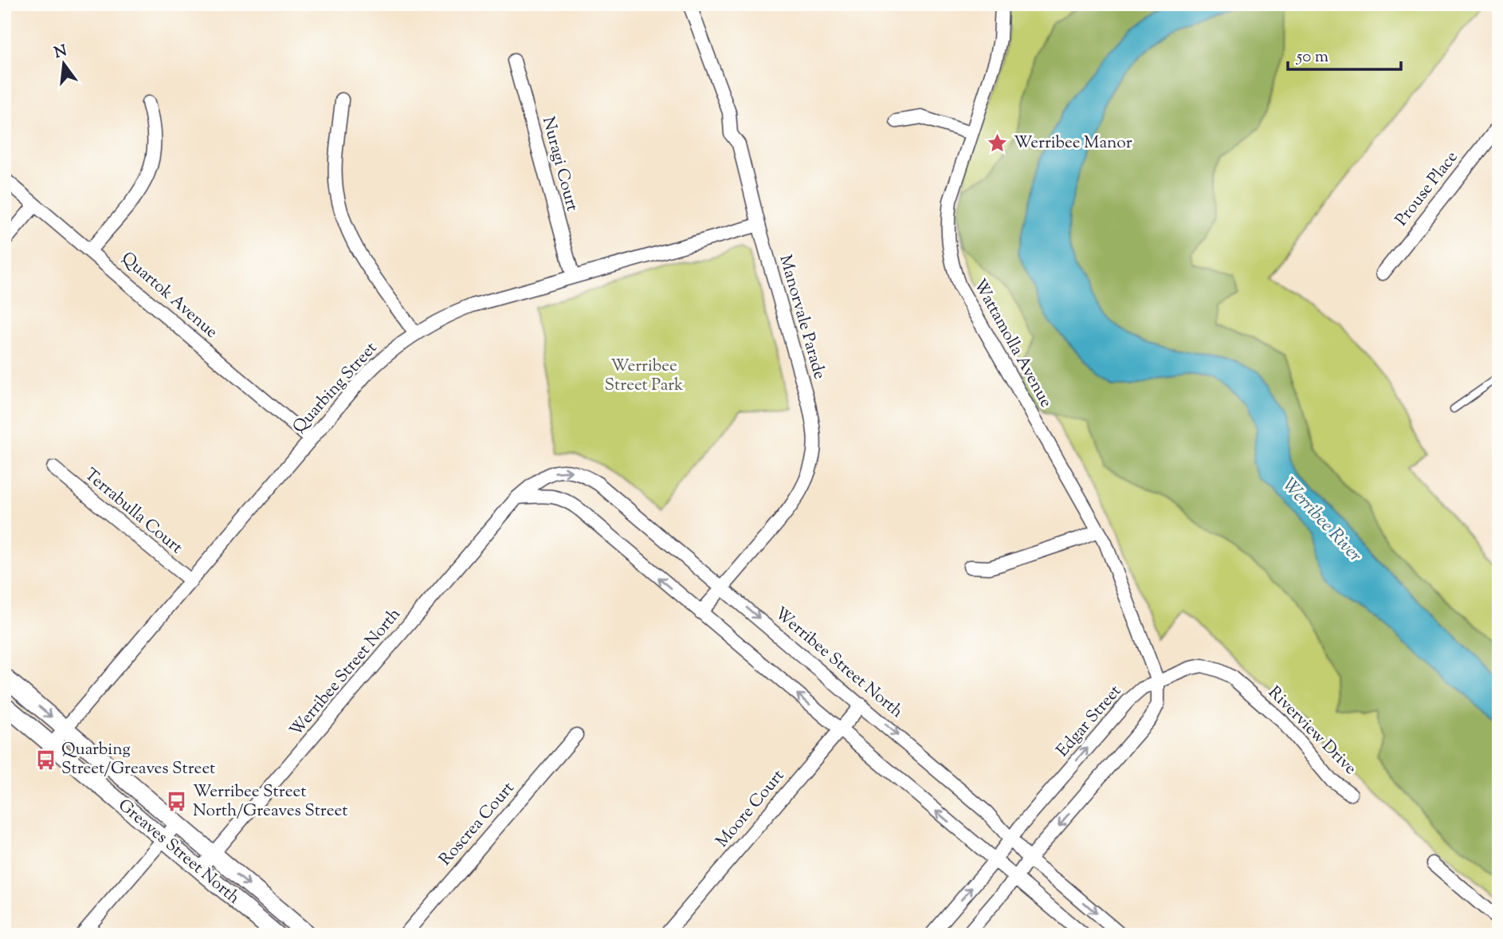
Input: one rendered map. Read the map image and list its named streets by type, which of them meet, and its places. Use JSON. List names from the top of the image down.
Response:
{
  "streets": {
    "street": [
      "Nuragi Court",
      "Prouse Place",
      "Quartok Avenue",
      "Manorvale Parade",
      "Wattamolla Avenue",
      "Quarbing Street",
      "Terrabulla Court",
      "Werribee Street North",
      "Edgar Street",
      "Riverview Drive",
      "Moore Court",
      "Roscrea Court",
      "Greaves Street North"
    ]
  },
  "crossings": [
    ["Nuragi Court", "Quarbing Street"],
    ["Quartok Avenue", "Quarbing Street"],
    ["Manorvale Parade", "Quarbing Street"],
    ["Manorvale Parade", "Werribee Street North"],
    ["Wattamolla Avenue", "Edgar Street"],
    ["Wattamolla Avenue", "Riverview Drive"],
    ["Quarbing Street", "Terrabulla Court"],
    ["Quarbing Street", "Greaves Street North"],
    ["Werribee Street North", "Edgar Street"],
    ["Werribee Street North", "Moore Court"],
    ["Werribee Street North", "Greaves Street North"],
    ["Edgar Street", "Riverview Drive"]
  ],
  "water": ["Werribee River"],
  "parks": ["Werribee Street Park"],
  "places": {
    "place": ["Werribee Manor"],
    "bus stop": ["Quarbing Street/Greaves Street", "Werribee Street North/Greaves Street"]
  },
  "scale_bar": "50 m",
  "north": "top"
}
